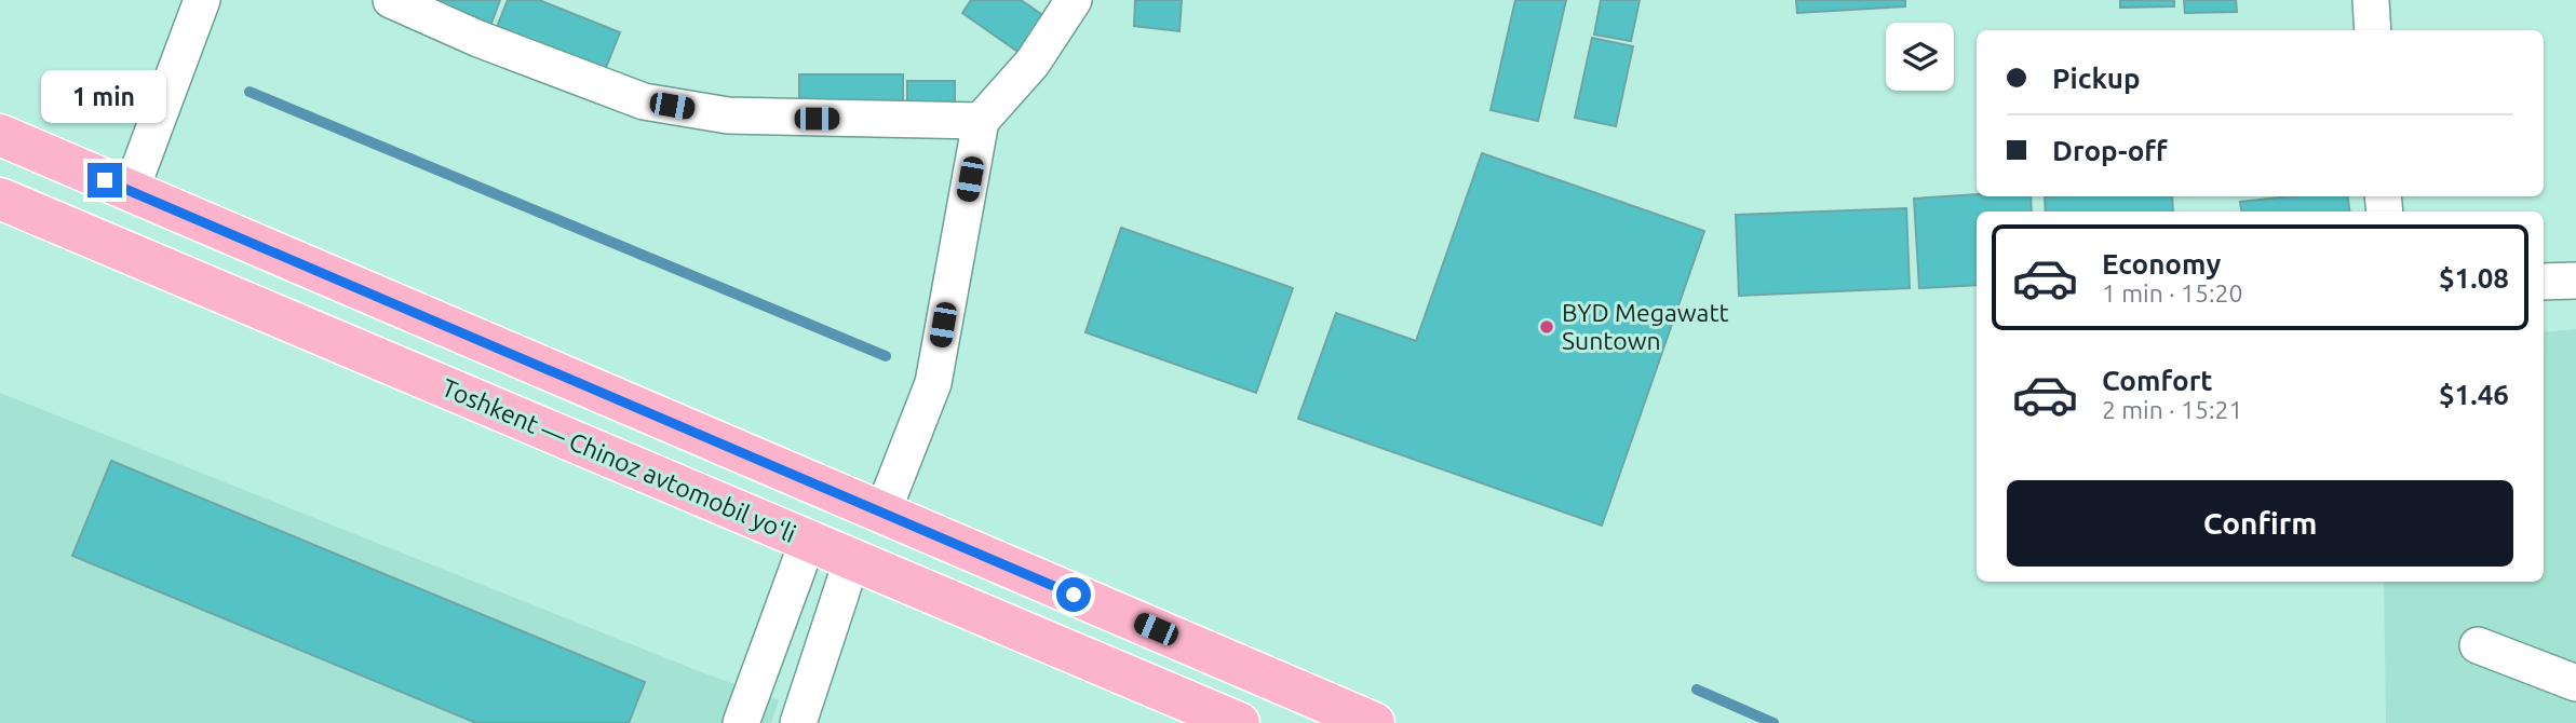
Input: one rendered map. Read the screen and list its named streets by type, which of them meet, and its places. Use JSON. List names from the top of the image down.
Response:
{
  "streets": {
    "highway": ["Toshkent — Chinoz avtomobil yoʻli"]
  },
  "places": ["BYD Megawatt Suntown"],
  "page": {
    "banner": ["Pickup", "Drop-off"],
    "bubble": "1 min",
    "list": [
      {
        "name": "Economy",
        "note": "1 min · 15:20",
        "value": "$1.08"
      },
      {
        "name": "Comfort",
        "note": "2 min · 15:21",
        "value": "$1.46"
      }
    ],
    "buttons": "Confirm"
  }
}
